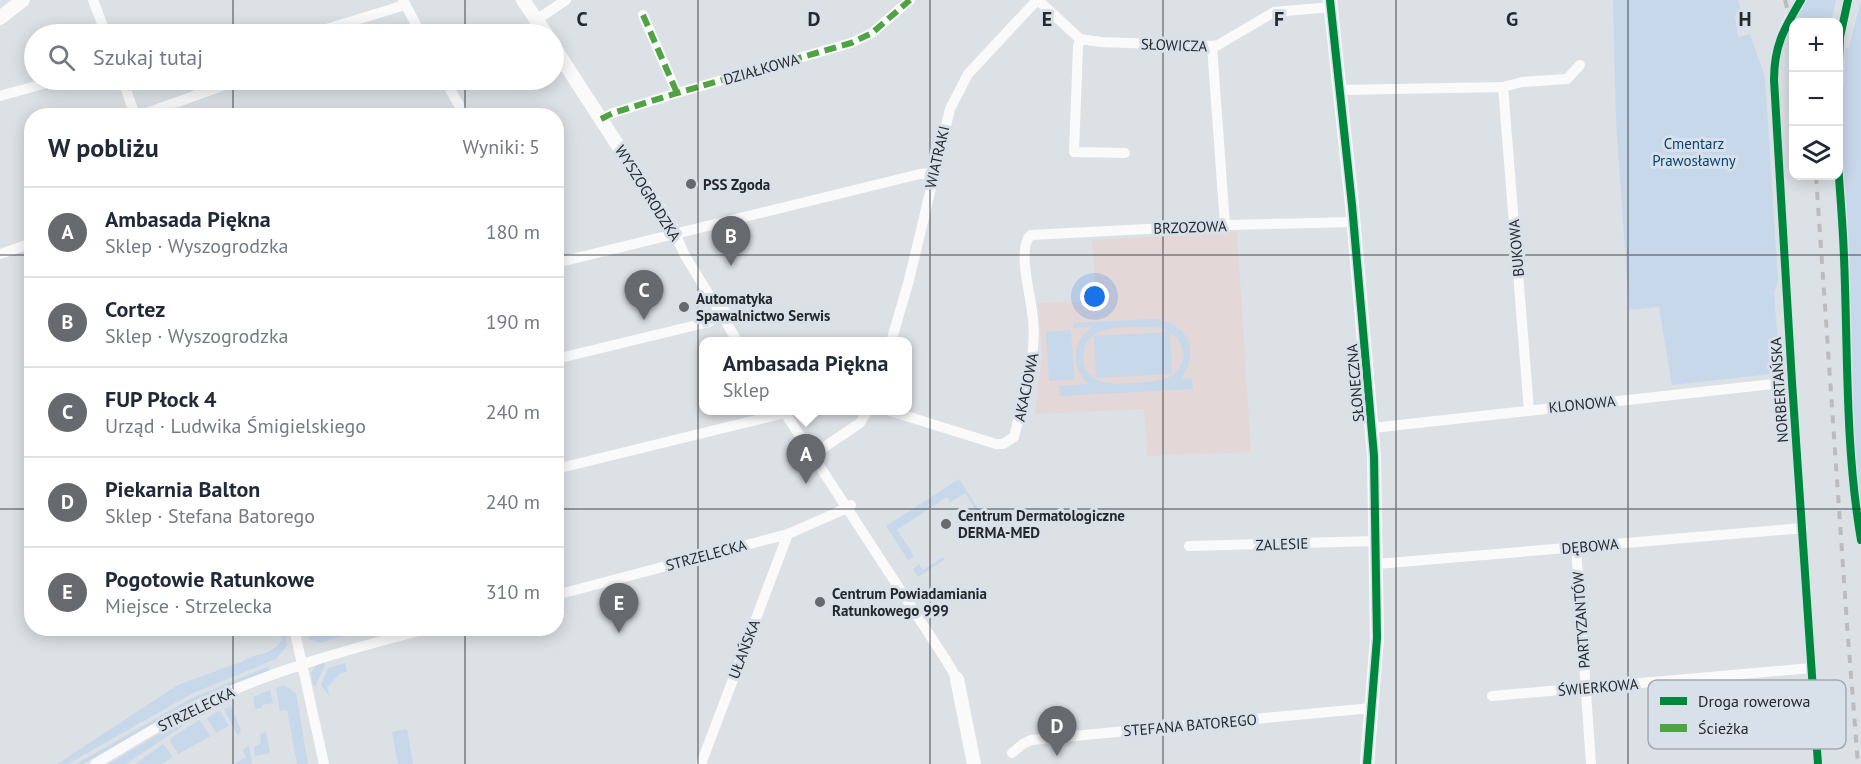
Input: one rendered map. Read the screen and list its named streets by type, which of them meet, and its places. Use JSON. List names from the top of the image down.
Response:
{
  "streets": {
    "street": [
      "SŁOWICZA",
      "DZIAŁKOWA",
      "WIATRAKI",
      "WYSZOGRODZKA",
      "BRZOZOWA",
      "BUKOWA",
      "SŁONECZNA",
      "AKACJOWA",
      "NORBERTAŃSKA",
      "KLONOWA",
      "ZALESIE",
      "DĘBOWA",
      "STRZELECKA",
      "PARTYZANTÓW",
      "UŁAŃSKA",
      "ŚWIERKOWA",
      "STEFANA BATOREGO"
    ]
  },
  "crossings": [
    ["SŁOWICZA", "SŁONECZNA"],
    ["DZIAŁKOWA", "WYSZOGRODZKA"],
    ["BRZOZOWA", "SŁONECZNA"],
    ["BRZOZOWA", "AKACJOWA"],
    ["BUKOWA", "KLONOWA"],
    ["SŁONECZNA", "KLONOWA"],
    ["SŁONECZNA", "ZALESIE"],
    ["SŁONECZNA", "DĘBOWA"],
    ["SŁONECZNA", "STEFANA BATOREGO"],
    ["NORBERTAŃSKA", "KLONOWA"],
    ["NORBERTAŃSKA", "DĘBOWA"],
    ["NORBERTAŃSKA", "ŚWIERKOWA"],
    ["DĘBOWA", "PARTYZANTÓW"],
    ["STRZELECKA", "UŁAŃSKA"],
    ["PARTYZANTÓW", "ŚWIERKOWA"]
  ],
  "parks": ["Cmentarz Prawosławny"],
  "places": [
    "PSS Zgoda",
    "Automatyka Spawalnictwo Serwis",
    "Centrum Dermatologiczne DERMA-MED",
    "Centrum Powiadamiania Ratunkowego 999"
  ],
  "legend": ["Droga rowerowa", "Ścieżka"],
  "page": {
    "map_buttons": ["+", "−"],
    "search": "Szukaj tutaj",
    "heading": ["W pobliżu", "Wyniki: 5"],
    "list": [
      {
        "mark": "A",
        "name": "Ambasada Piękna",
        "note": "Sklep · Wyszogrodzka",
        "value": "180 m"
      },
      {
        "mark": "B",
        "name": "Cortez",
        "note": "Sklep · Wyszogrodzka",
        "value": "190 m"
      },
      {
        "mark": "C",
        "name": "FUP Płock 4",
        "note": "Urząd · Ludwika Śmigielskiego",
        "value": "240 m"
      },
      {
        "mark": "D",
        "name": "Piekarnia Balton",
        "note": "Sklep · Stefana Batorego",
        "value": "240 m"
      },
      {
        "mark": "E",
        "name": "Pogotowie Ratunkowe",
        "note": "Miejsce · Strzelecka",
        "value": "310 m"
      }
    ],
    "pins": [
      "B",
      "C",
      "A",
      "E",
      "D"
    ],
    "popup": ["Ambasada Piękna", "Sklep"]
  },
  "grid": {
    "columns": [
      "C",
      "D",
      "E",
      "F",
      "G",
      "H"
    ]
  }
}
